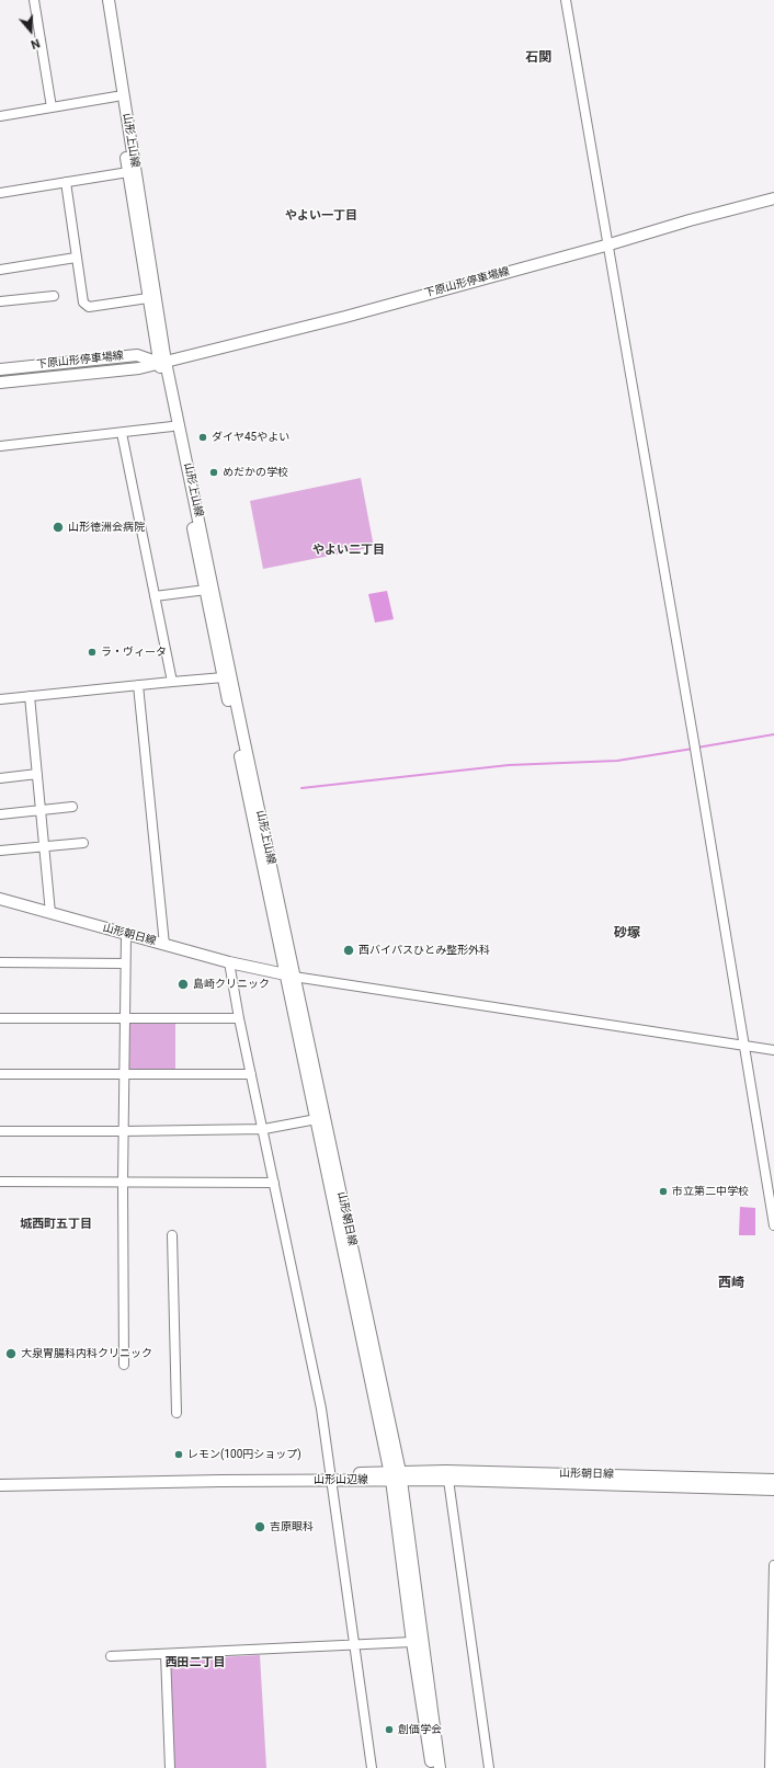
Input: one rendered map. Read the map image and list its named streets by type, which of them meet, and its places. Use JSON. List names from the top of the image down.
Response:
{
  "streets": {
    "main road": [
      "山形上山線",
      "下原山形停車場線",
      "山形朝日線",
      "山形山辺線"
    ]
  },
  "crossings": [
    ["山形上山線", "下原山形停車場線"],
    ["山形上山線", "山形朝日線"],
    ["山形朝日線", "山形山辺線"]
  ],
  "districts": [
    "石関",
    "やよい一丁目",
    "やよい二丁目",
    "砂塚",
    "城西町五丁目",
    "西崎",
    "西田二丁目"
  ],
  "places": [
    "ダイヤ45やよい",
    "めだかの学校",
    "山形徳洲会病院",
    "ラ・ヴィータ",
    "西バイパスひとみ整形外科",
    "島崎クリニック",
    "市立第二中学校",
    "大泉胃腸科内科クリニック",
    "レモン(100円ショップ)",
    "吉原眼科",
    "創価学会"
  ],
  "north": "bottom"
}
